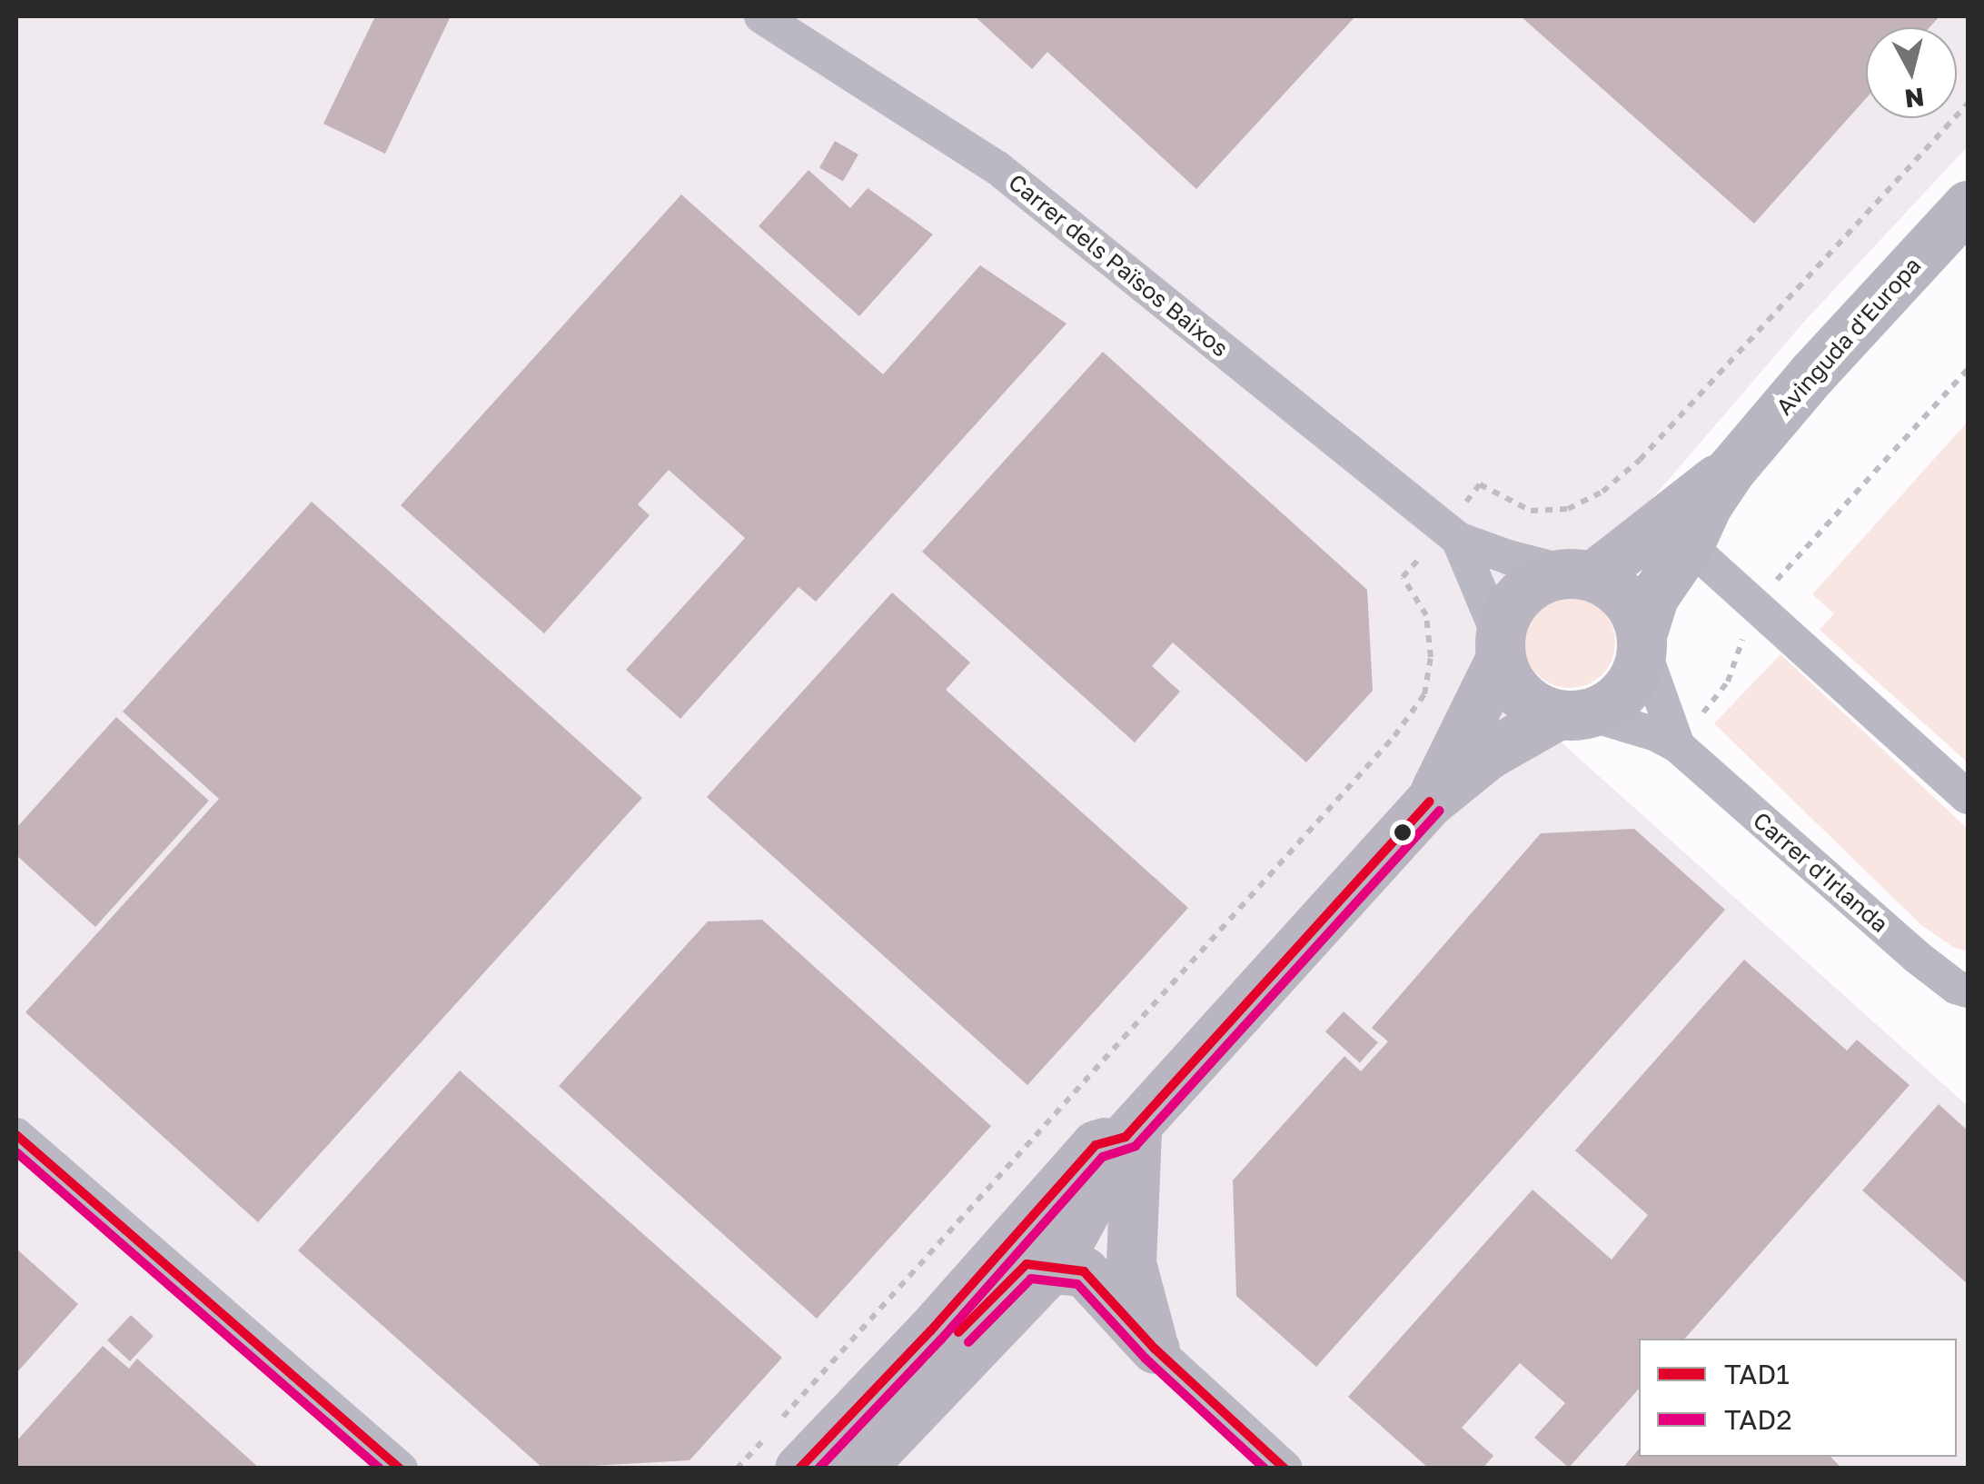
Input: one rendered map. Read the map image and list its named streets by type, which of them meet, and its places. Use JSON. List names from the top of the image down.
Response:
{
  "streets": {
    "street": ["Carrer dels Països Baixos", "Avinguda d'Europa", "Carrer d'Irlanda"]
  },
  "crossings": [
    ["Carrer dels Països Baixos", "Avinguda d'Europa"],
    ["Carrer dels Països Baixos", "Carrer d'Irlanda"],
    ["Avinguda d'Europa", "Carrer d'Irlanda"]
  ],
  "lines": ["transit line TAD1", "transit line TAD2"],
  "legend": ["TAD1", "TAD2"],
  "north": "bottom"
}
